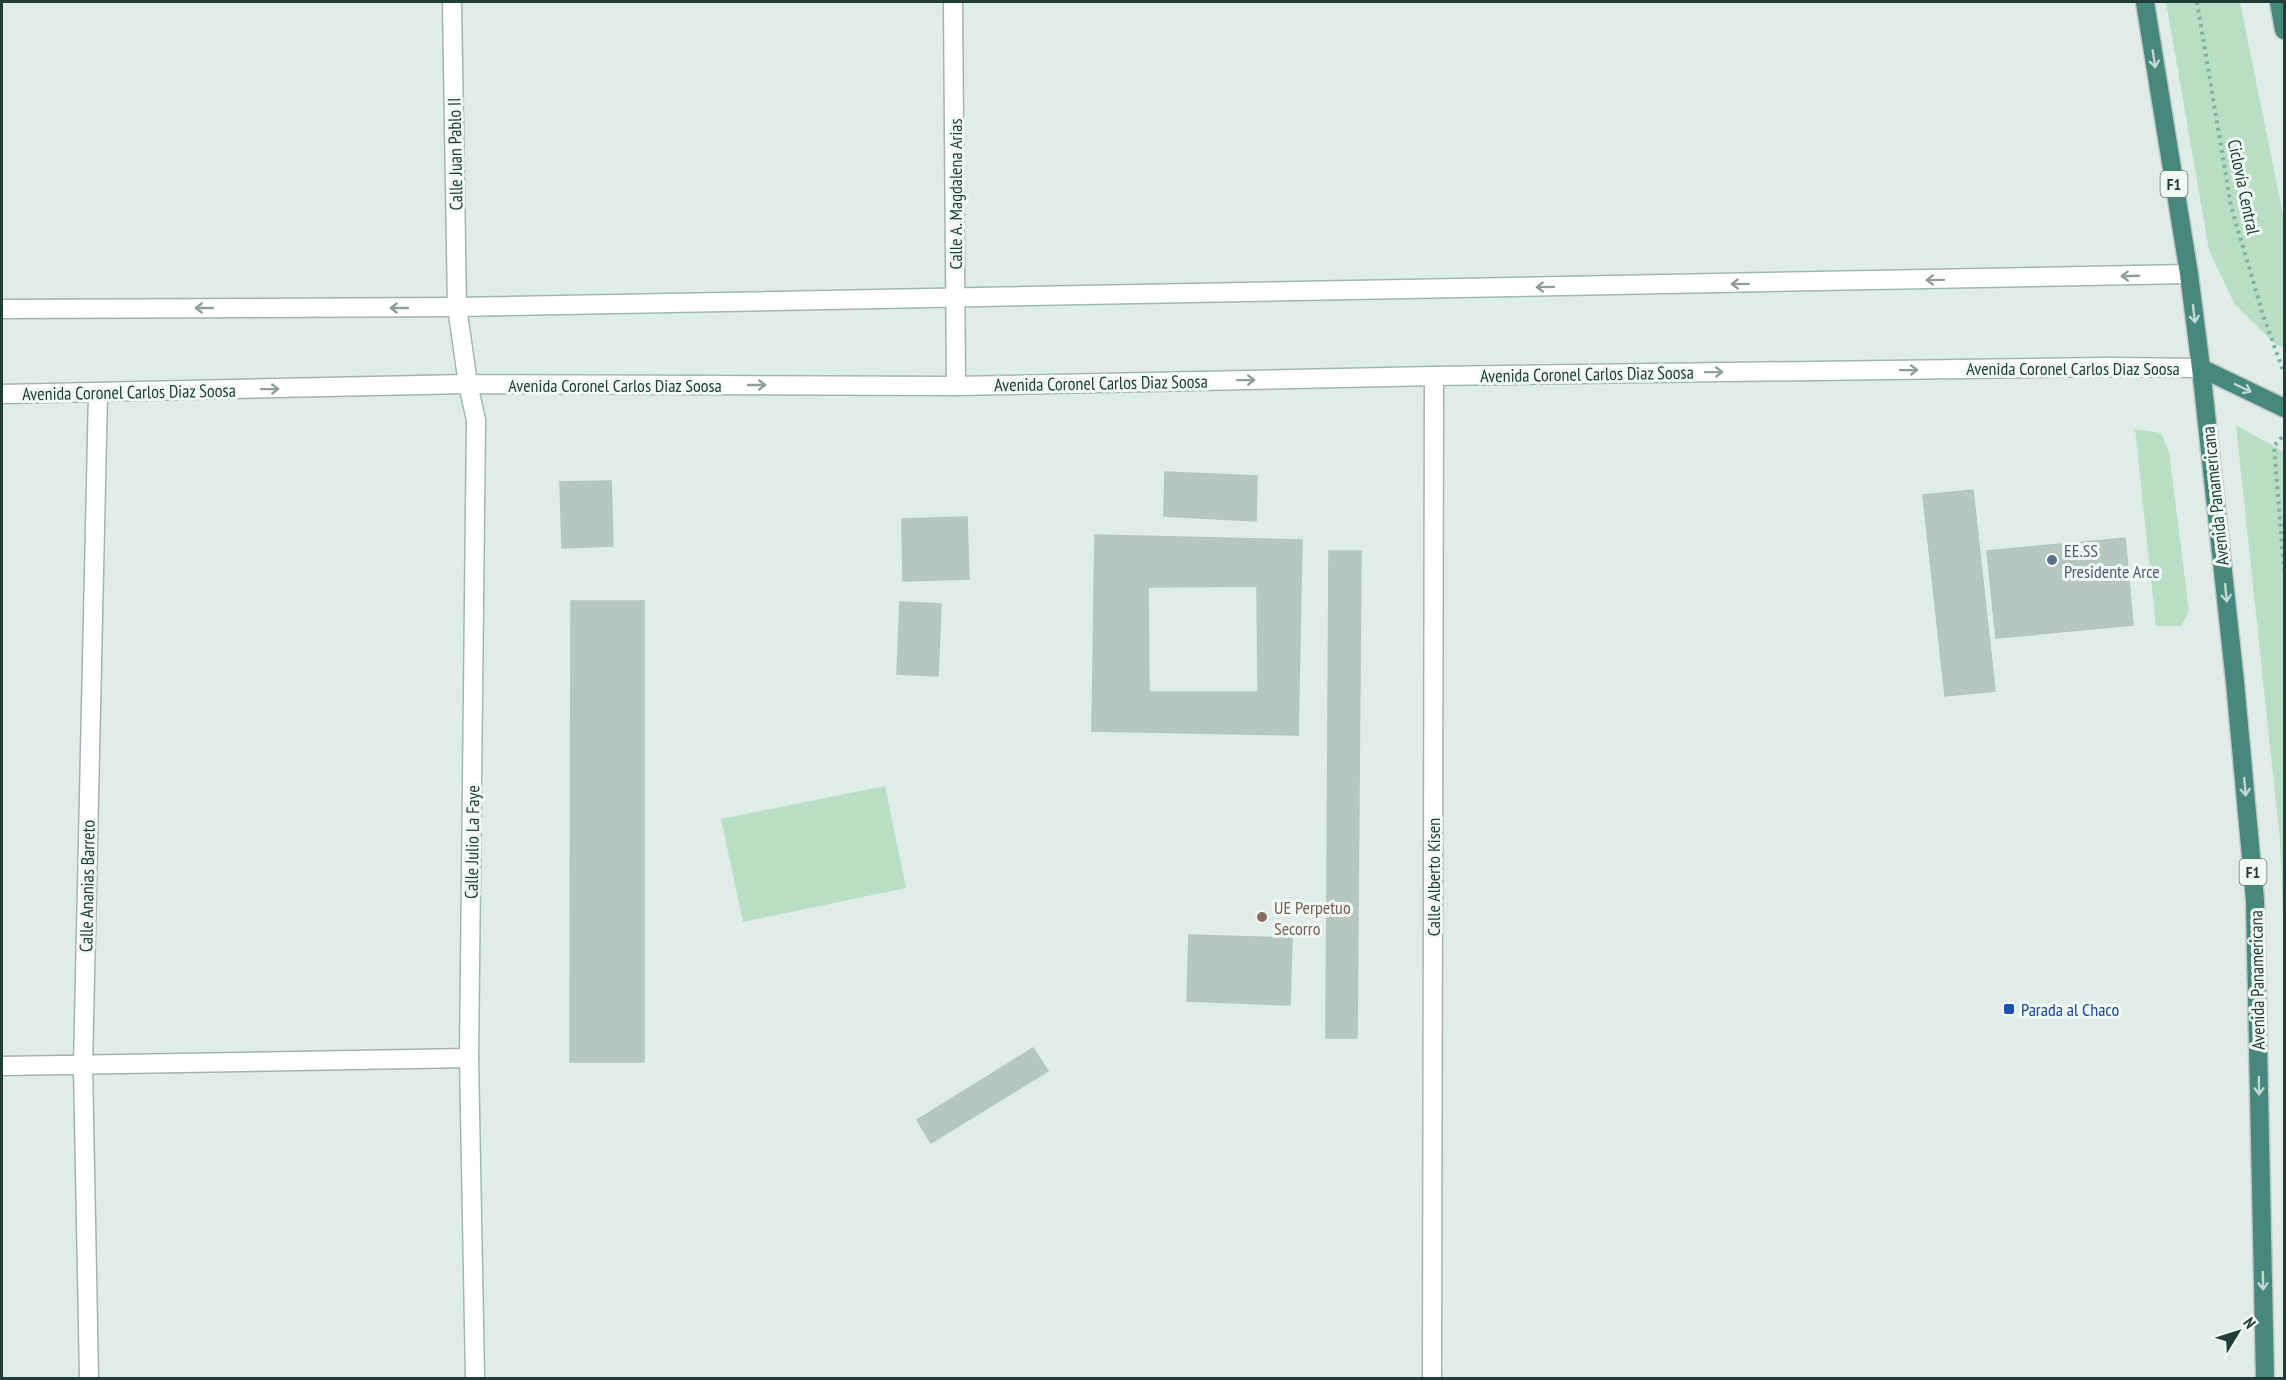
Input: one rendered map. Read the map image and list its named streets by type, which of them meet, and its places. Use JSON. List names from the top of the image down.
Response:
{
  "streets": {
    "highway": ["F1", "Avenida Panamericana"],
    "main road": [
      "Calle Juan Pablo II",
      "Calle A. Magdalena Arias",
      "Avenida Coronel Carlos Diaz Soosa",
      "Calle Julio La Faye",
      "Calle Alberto Kisen",
      "Calle Ananias Barreto"
    ],
    "path": ["Ciclovía Central"]
  },
  "crossings": [
    ["Calle Juan Pablo II", "Calle Julio La Faye"],
    ["F1", "Avenida Coronel Carlos Diaz Soosa"],
    ["F1", "Avenida Panamericana"],
    ["Calle A. Magdalena Arias", "Avenida Coronel Carlos Diaz Soosa"],
    ["Avenida Coronel Carlos Diaz Soosa", "Avenida Panamericana"],
    ["Avenida Coronel Carlos Diaz Soosa", "Calle Julio La Faye"],
    ["Avenida Coronel Carlos Diaz Soosa", "Calle Alberto Kisen"],
    ["Avenida Coronel Carlos Diaz Soosa", "Calle Ananias Barreto"]
  ],
  "one_way": ["Avenida Panamericana"],
  "places": {
    "other": ["EE.SS Presidente Arce", "UE Perpetuo Secorro"],
    "transit": ["Parada al Chaco"]
  },
  "north": "top right"
}
